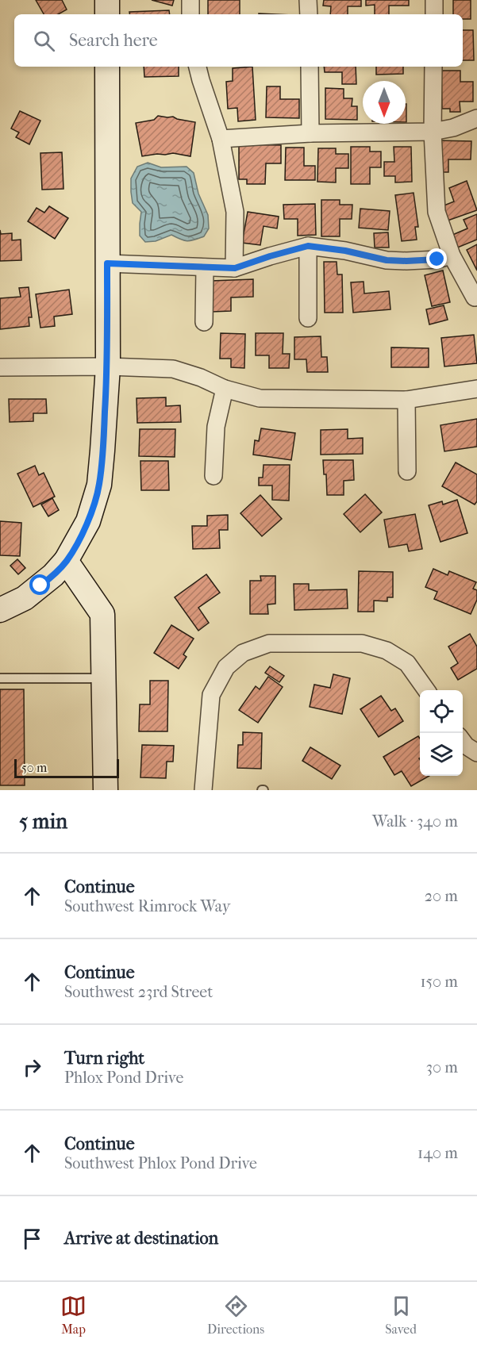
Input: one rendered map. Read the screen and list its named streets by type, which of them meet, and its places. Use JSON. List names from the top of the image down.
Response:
{
  "scale_bar": "50 m",
  "north": "bottom",
  "page": {
    "search": "Search here",
    "scale": "50 m",
    "heading": ["5 min", "Walk · 340 m"],
    "list": [
      ["Continue", "Southwest Rimrock Way", "20 m"],
      ["Continue", "Southwest 23rd Street", "150 m"],
      ["Turn right", "Phlox Pond Drive", "30 m"],
      ["Continue", "Southwest Phlox Pond Drive", "140 m"],
      "Arrive at destination"
    ],
    "nav": ["Map", "Directions", "Saved"]
  }
}
